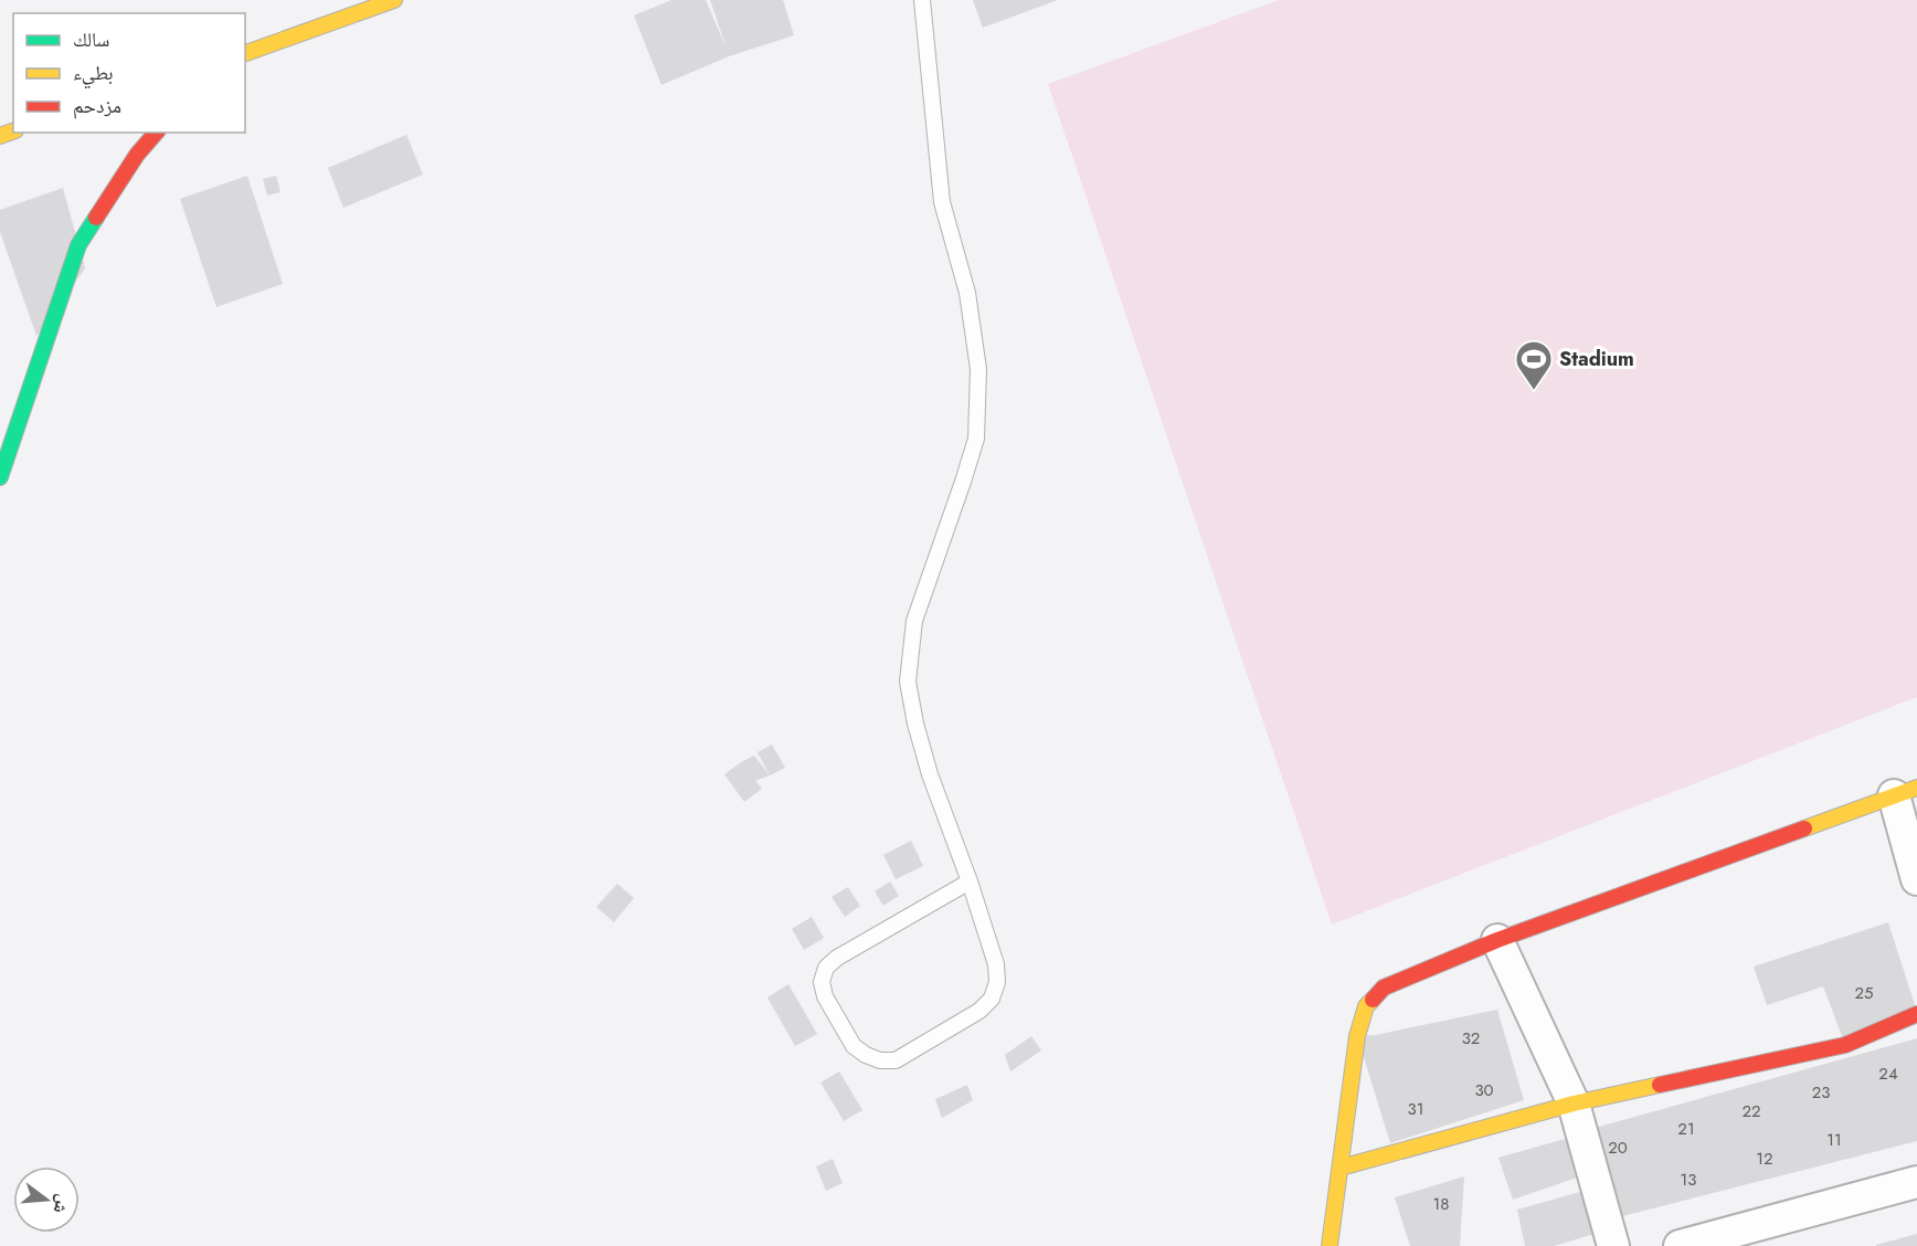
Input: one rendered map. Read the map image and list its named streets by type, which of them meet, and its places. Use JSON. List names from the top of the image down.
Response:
{
  "places": {
    "sports": ["Stadium"]
  },
  "house_numbers": [
    "25",
    "32",
    "24",
    "30",
    "23",
    "31",
    "22",
    "21",
    "11",
    "20",
    "12",
    "13",
    "18"
  ],
  "legend": ["سالك", "بطيء", "مزدحم"],
  "north": "right"
}
